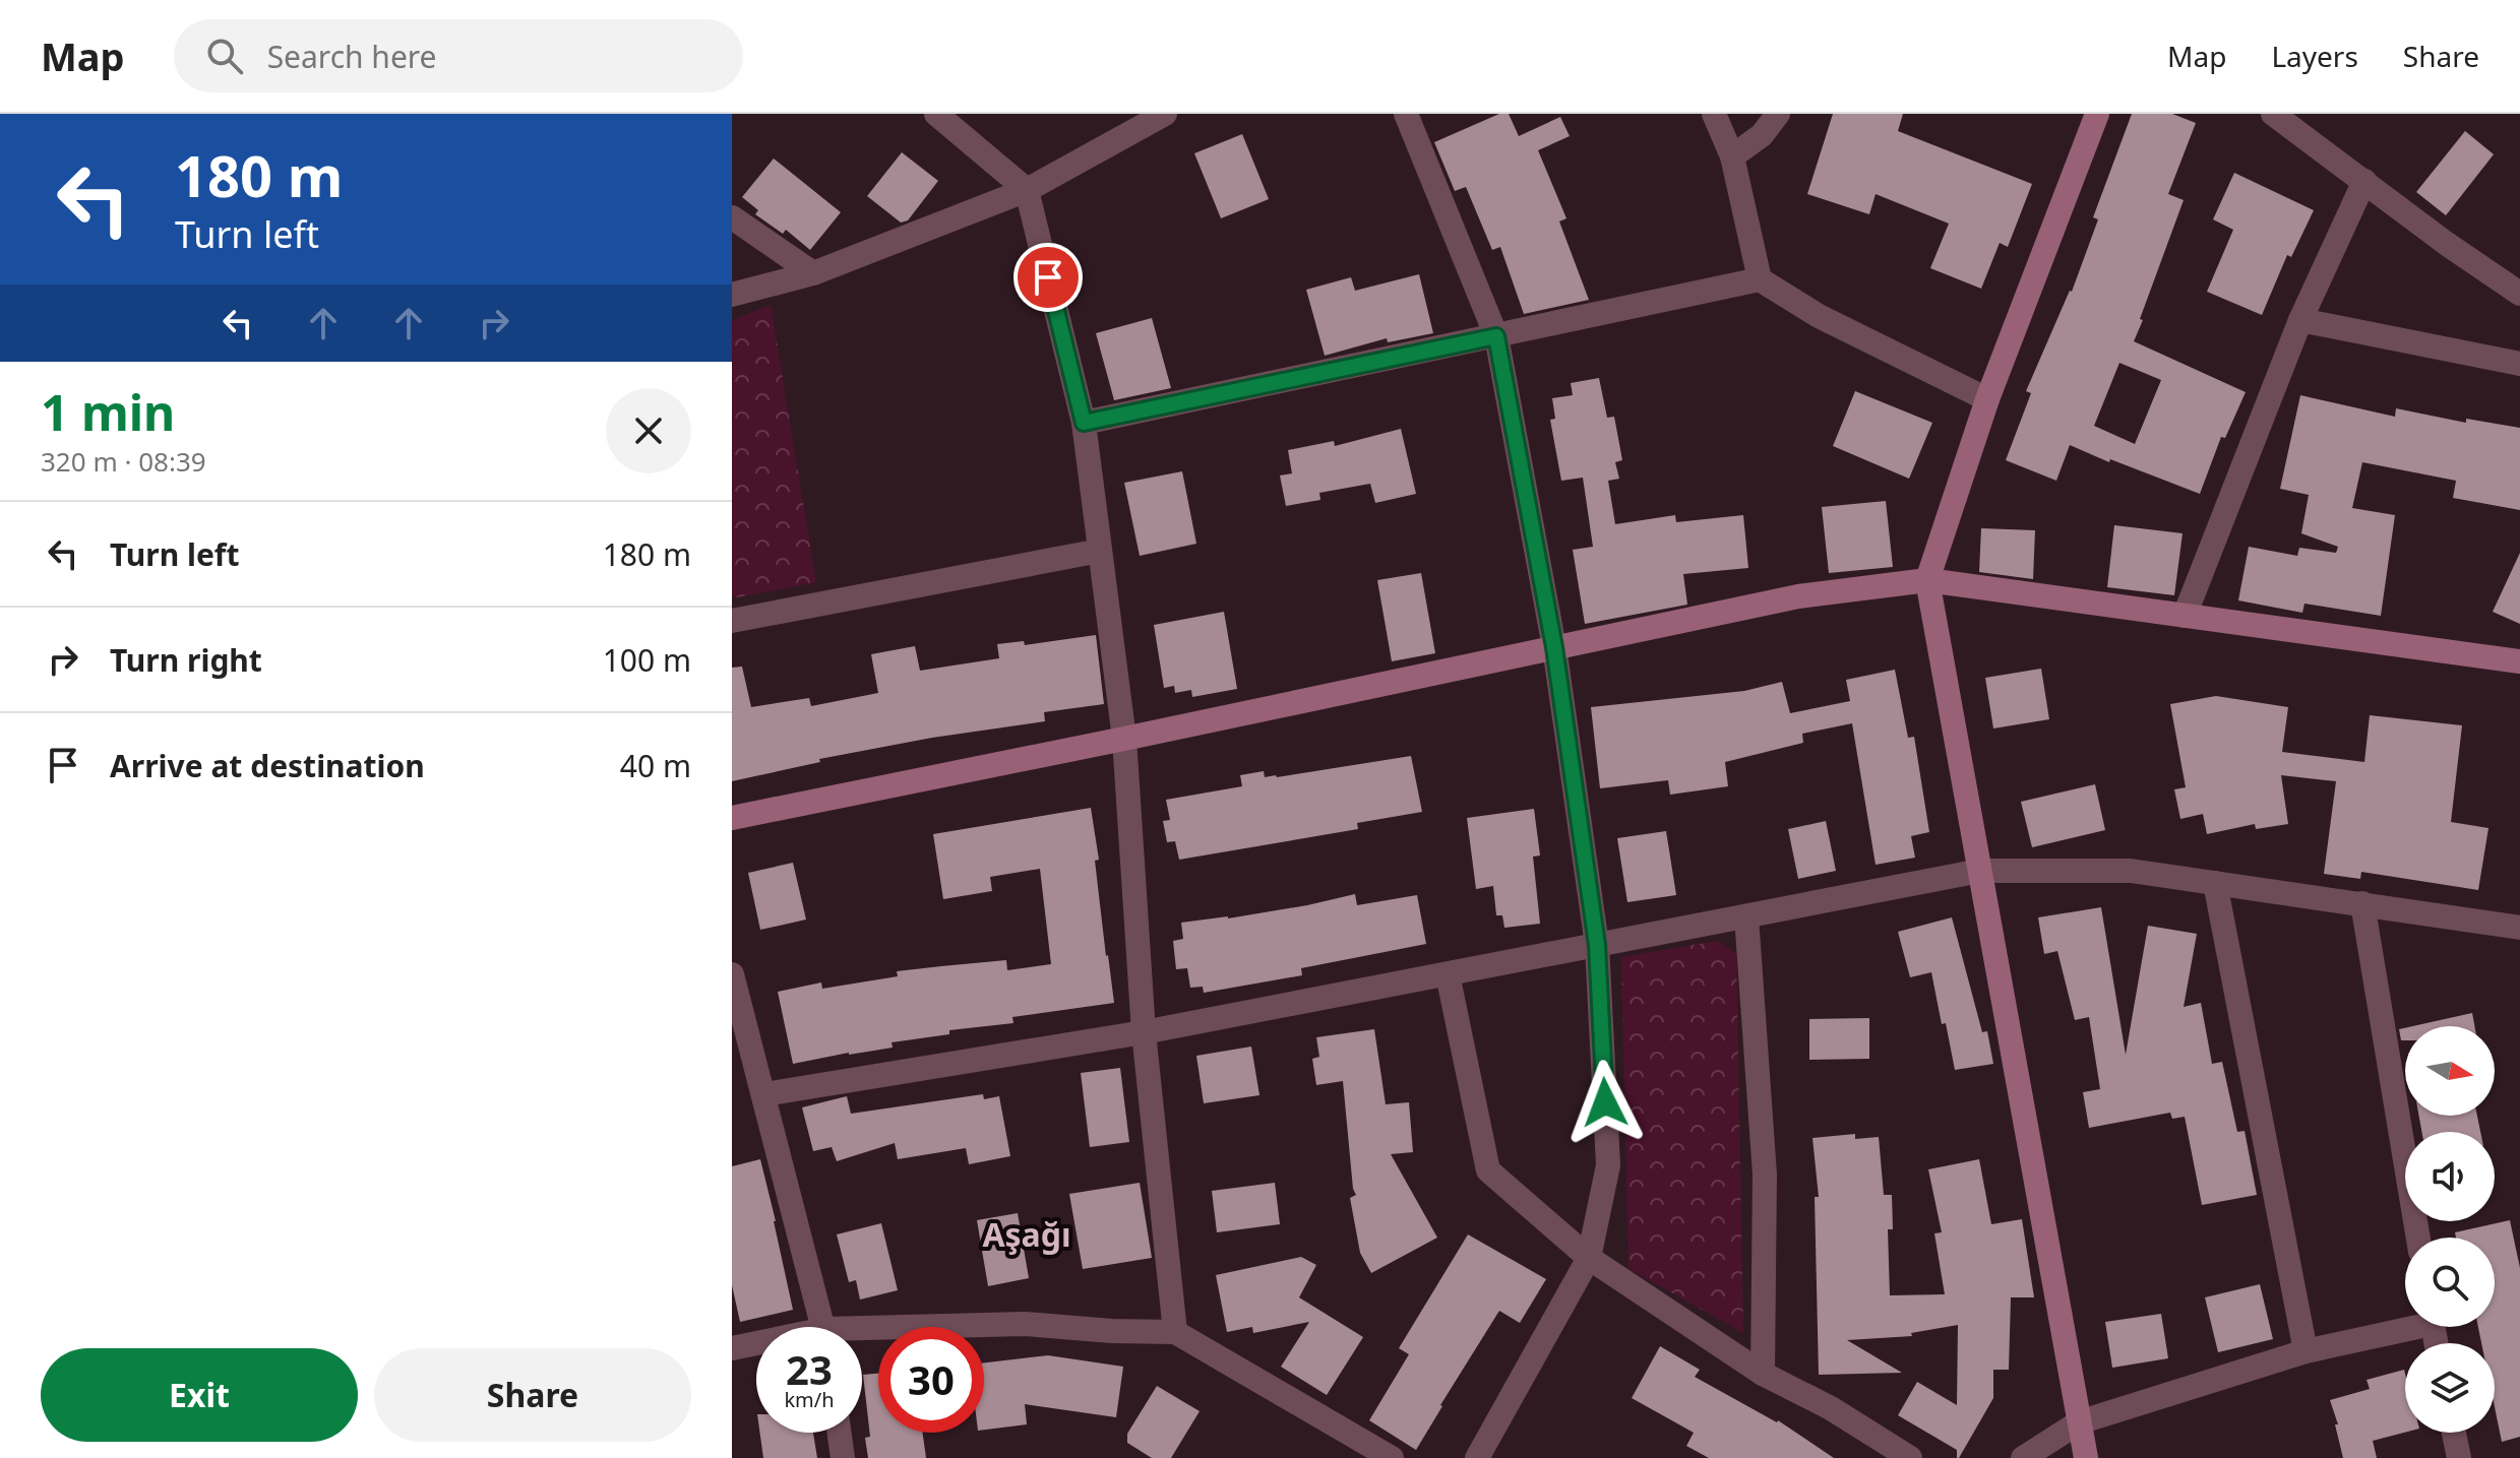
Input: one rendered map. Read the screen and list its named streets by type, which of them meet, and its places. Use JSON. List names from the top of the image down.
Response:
{
  "districts": ["Aşağı"],
  "north": "right",
  "page": {
    "header": "Map",
    "search": "Search here",
    "nav": ["Map", "Layers", "Share"],
    "turn": ["180 m", "Turn left"],
    "heading": ["1 min", "320 m · 08:39"],
    "list": [
      {
        "name": "Turn left",
        "value": "180 m"
      },
      {
        "name": "Turn right",
        "value": "100 m"
      },
      {
        "name": "Arrive at destination",
        "value": "40 m"
      }
    ],
    "speed": "23 km/h",
    "limit": "30",
    "buttons": ["Exit", "Share"]
  }
}
